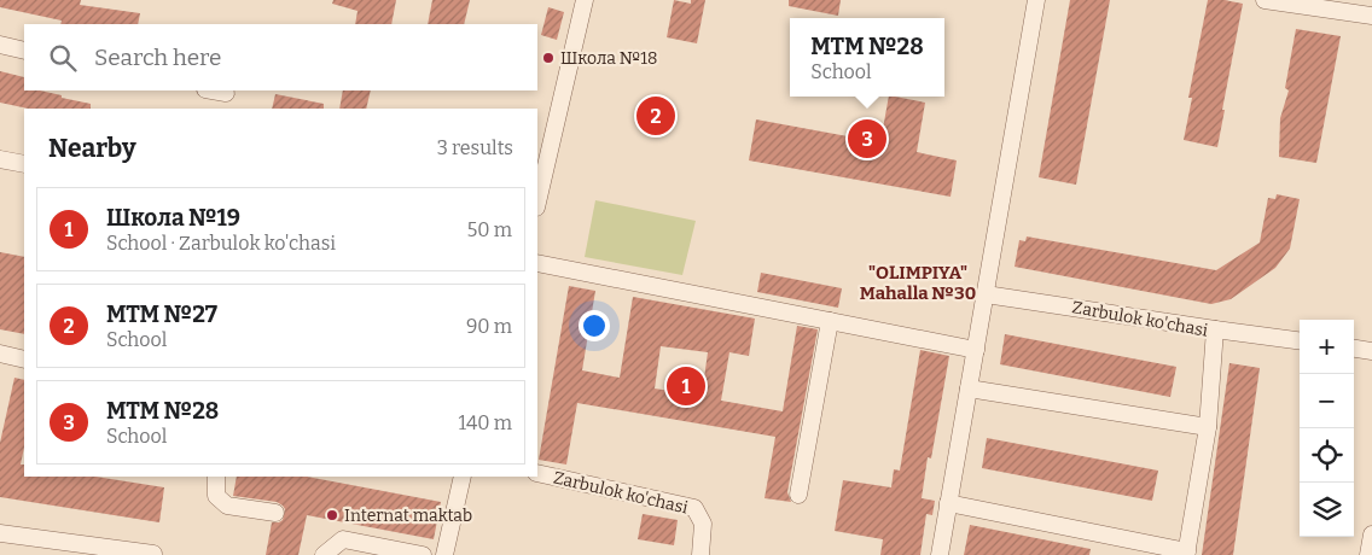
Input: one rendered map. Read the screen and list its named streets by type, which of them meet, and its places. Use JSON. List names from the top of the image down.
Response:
{
  "streets": {
    "street": ["Zarbulok ko'chasi"]
  },
  "districts": ["\"OLIMPIYA\" Mahalla №30"],
  "places": ["Школа №18", "Internat maktab"],
  "page": {
    "popup": ["MTM №28", "School"],
    "search": "Search here",
    "pins": ["2", "3", "1"],
    "heading": ["Nearby", "3 results"],
    "list": [
      {
        "mark": "1",
        "name": "Школа №19",
        "note": "School · Zarbulok ko'chasi",
        "value": "50 m"
      },
      {
        "mark": "2",
        "name": "MTM №27",
        "note": "School",
        "value": "90 m"
      },
      {
        "mark": "3",
        "name": "MTM №28",
        "note": "School",
        "value": "140 m"
      }
    ],
    "map_buttons": ["+", "−"]
  }
}
